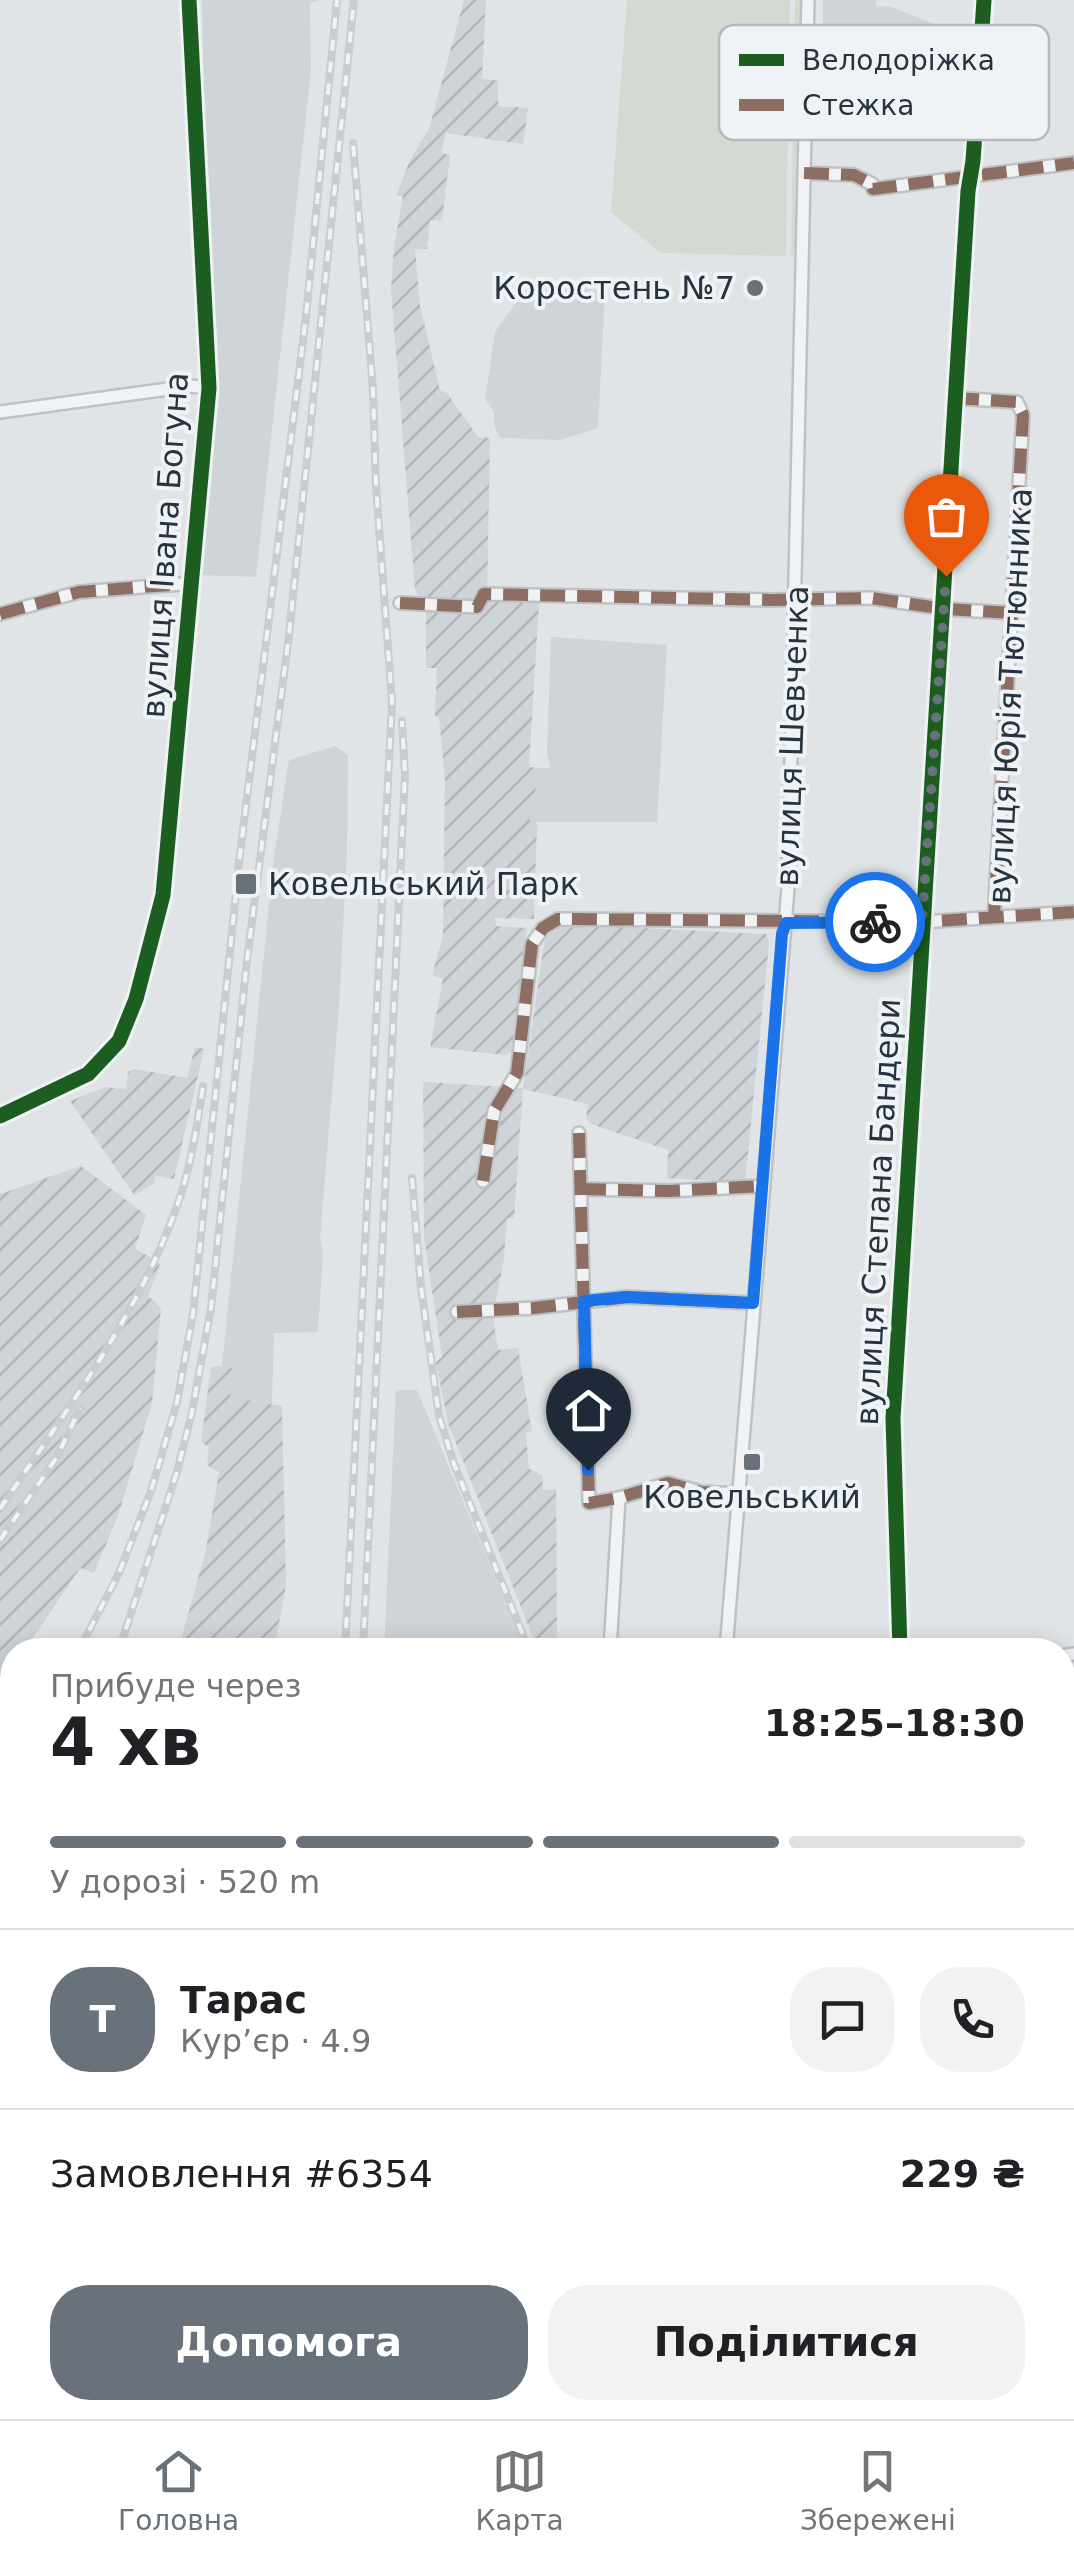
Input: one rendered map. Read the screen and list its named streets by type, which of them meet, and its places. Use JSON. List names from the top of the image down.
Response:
{
  "streets": {
    "street": [
      "вулиця Івана Богуна",
      "вулиця Юрія Тютюнника",
      "вулиця Шевченка",
      "вулиця Степана Бандери"
    ]
  },
  "crossings": [
    ["вулиця Юрія Тютюнника", "вулиця Степана Бандери"]
  ],
  "places": {
    "other": ["Коростень №7"],
    "transit": ["Ковельський Парк", "Ковельський"]
  },
  "legend": ["Велодоріжка", "Стежка"],
  "page": {
    "heading": ["4 хв", "Прибуде через", "18:25–18:30"],
    "panel": [
      "Тарас",
      "Кур’єр · 4.9",
      "Замовлення #6354",
      "229 ₴"
    ],
    "bar": "У дорозі · 520 m",
    "round": "Т",
    "buttons": ["Допомога", "Поділитися"],
    "tabs": ["Головна", "Карта", "Збережені"]
  }
}
